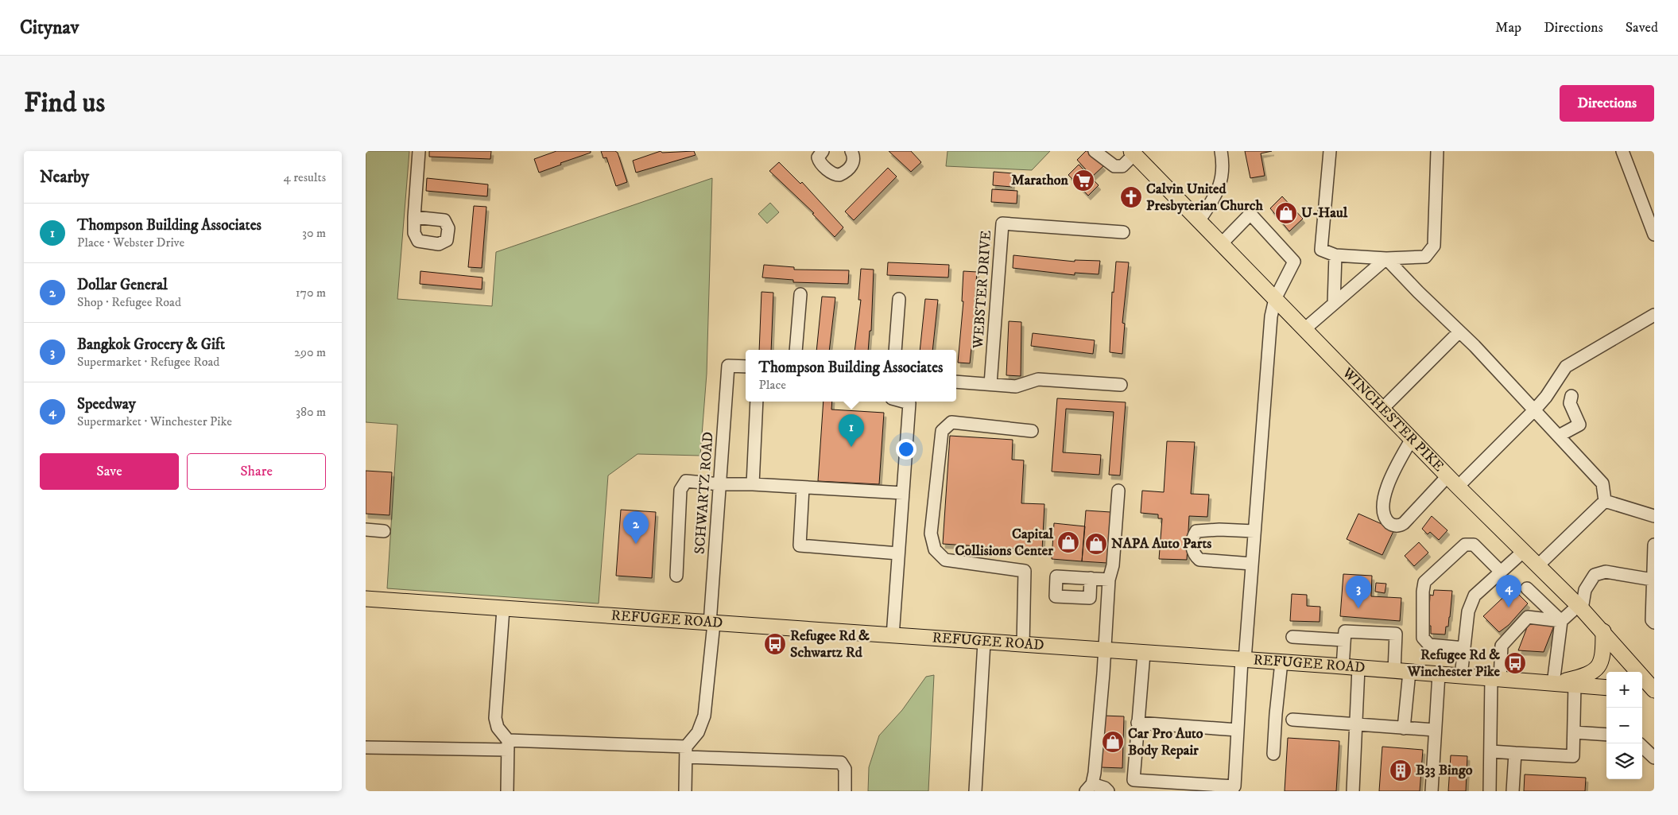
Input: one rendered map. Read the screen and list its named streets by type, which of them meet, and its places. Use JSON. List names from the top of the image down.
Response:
{
  "streets": {
    "main road": ["WINCHESTER PIKE", "REFUGEE ROAD"],
    "street": ["WEBSTER DRIVE", "SCHWARTZ ROAD"]
  },
  "crossings": [
    ["SCHWARTZ ROAD", "REFUGEE ROAD"]
  ],
  "places": {
    "supermarket": ["Marathon"],
    "church": ["Calvin United Presbyterian Church"],
    "shop": [
      "U-Haul",
      "Capital Collisions Center",
      "NAPA Auto Parts",
      "Car Pro Auto Body Repair"
    ],
    "bus stop": ["Refugee Rd & Schwartz Rd", "Refugee Rd & Winchester Pike"],
    "building": ["B33 Bingo"]
  },
  "page": {
    "header": "Citynav",
    "nav": ["Map", "Directions", "Saved"],
    "buttons": [
      "Directions",
      ["Save", "Share"]
    ],
    "title": "Find us",
    "heading": ["Nearby", "4 results"],
    "list": [
      {
        "mark": "1",
        "name": "Thompson Building Associates",
        "note": "Place · Webster Drive",
        "value": "30 m"
      },
      {
        "mark": "2",
        "name": "Dollar General",
        "note": "Shop · Refugee Road",
        "value": "170 m"
      },
      {
        "mark": "3",
        "name": "Bangkok Grocery & Gift",
        "note": "Supermarket · Refugee Road",
        "value": "290 m"
      },
      {
        "mark": "4",
        "name": "Speedway",
        "note": "Supermarket · Winchester Pike",
        "value": "380 m"
      }
    ],
    "popup": ["Thompson Building Associates", "Place"],
    "pins": [
      "1",
      "2",
      "4",
      "3"
    ],
    "map_buttons": ["+", "−"]
  }
}
